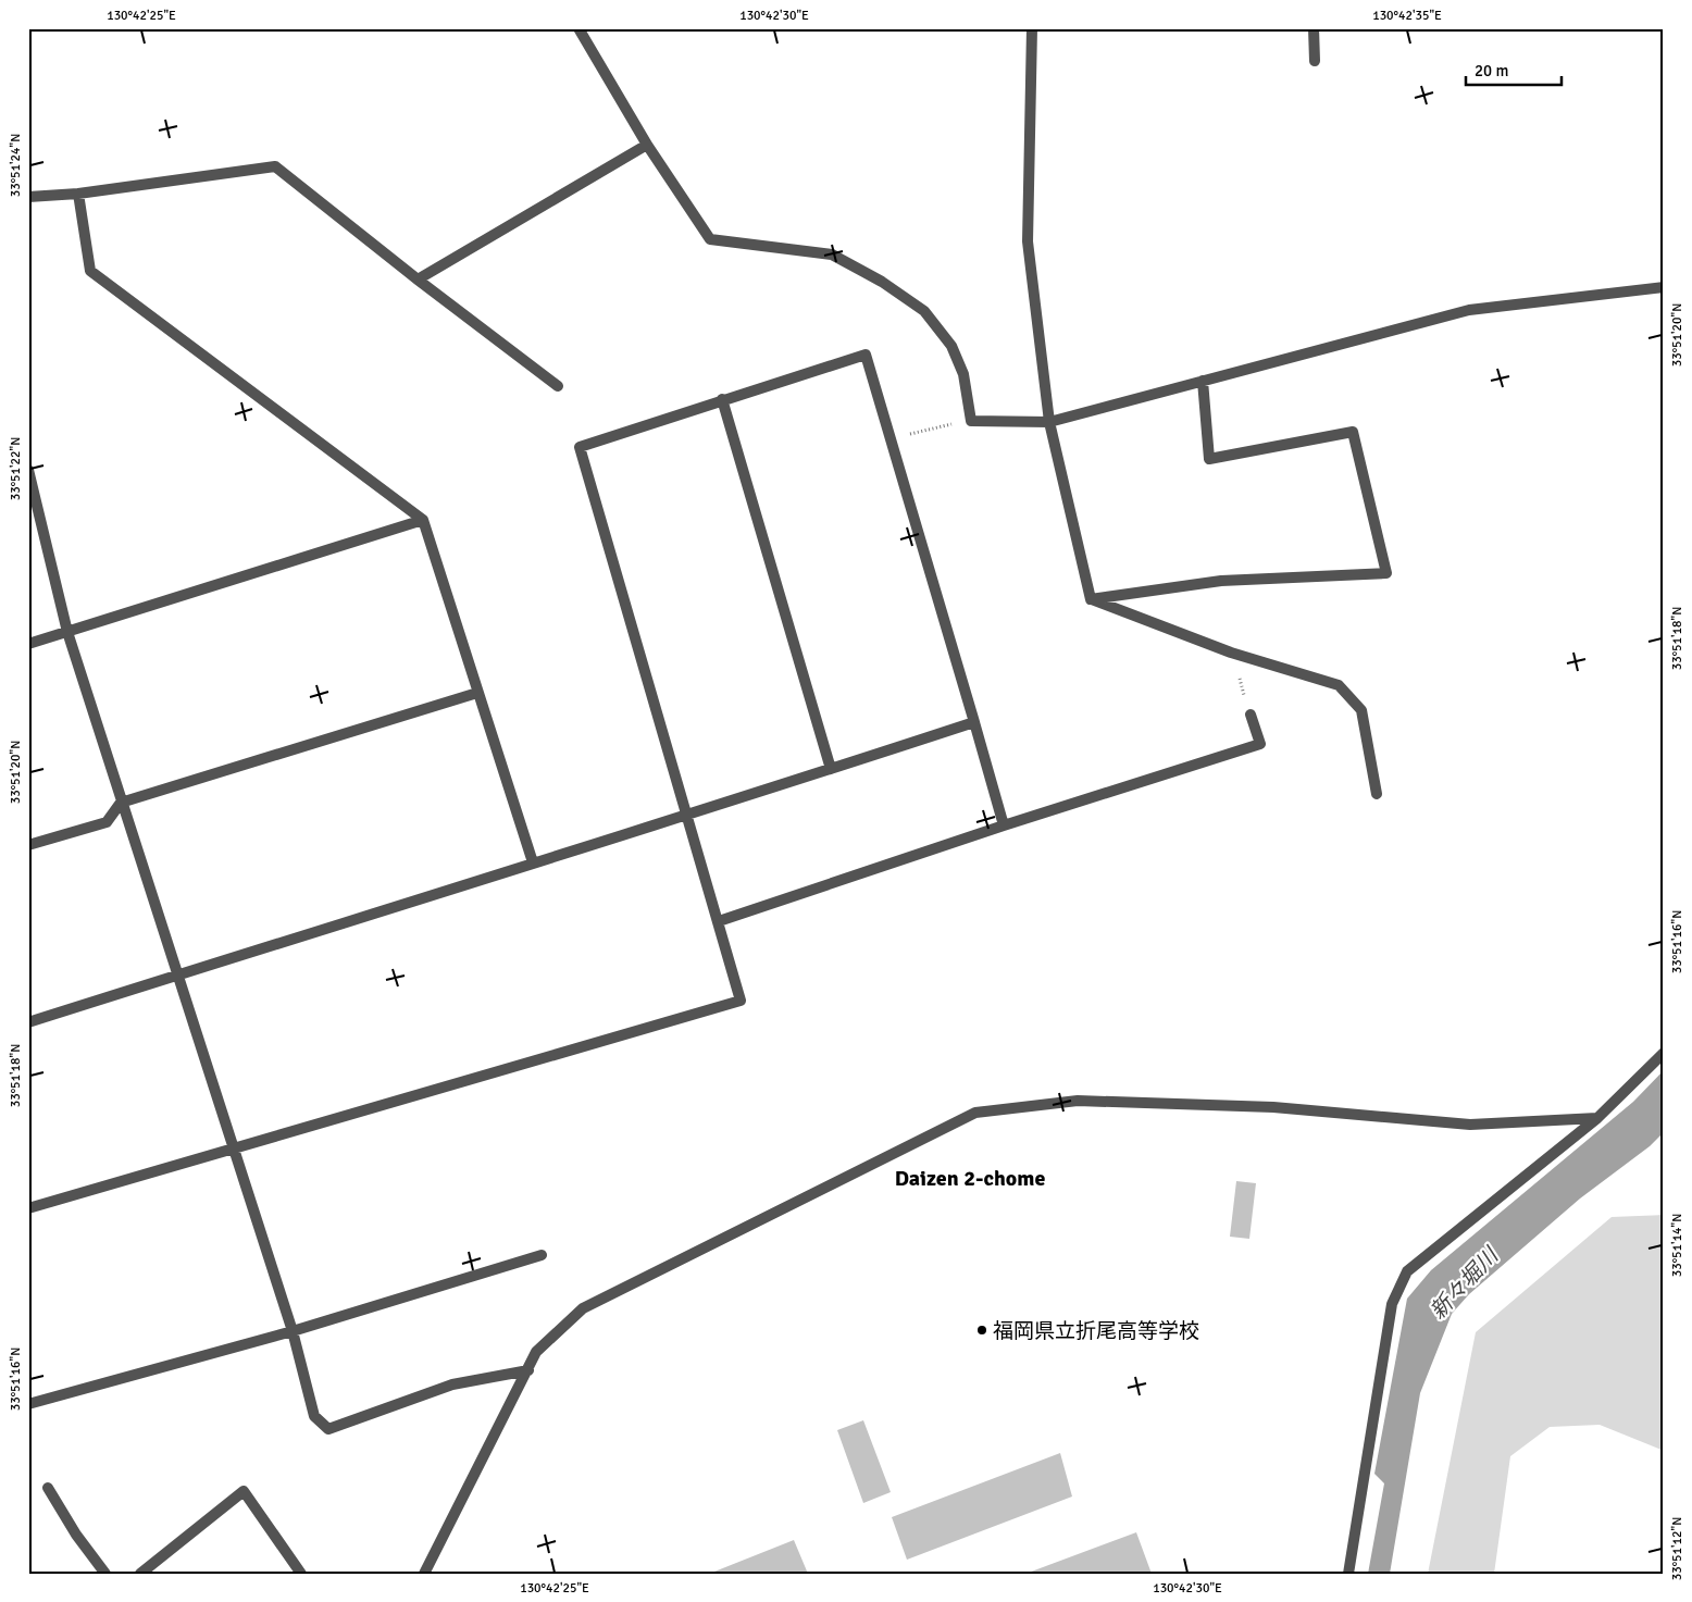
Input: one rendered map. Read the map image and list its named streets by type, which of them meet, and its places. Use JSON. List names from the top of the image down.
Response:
{
  "districts": ["Daizen 2-chome"],
  "water": ["新々堀川"],
  "places": ["福岡県立折尾高等学校"],
  "scale_bar": "20 m",
  "coordinates": [
    "130°42'25\"E",
    "130°42'30\"E",
    "130°42'35\"E",
    "33°51'24\"N",
    "33°51'20\"N",
    "33°51'22\"N",
    "33°51'18\"N",
    "33°51'16\"N",
    "33°51'14\"N",
    "33°51'12\"N"
  ]
}
